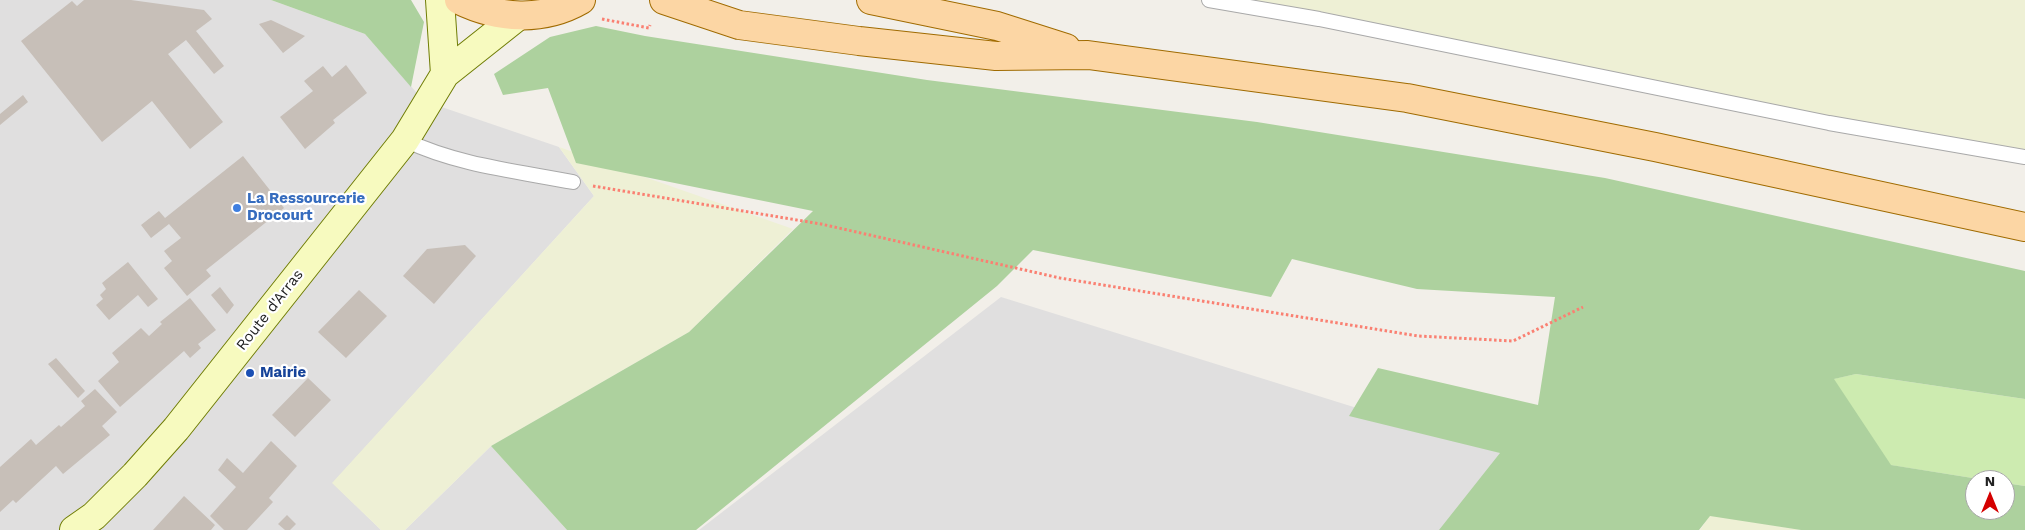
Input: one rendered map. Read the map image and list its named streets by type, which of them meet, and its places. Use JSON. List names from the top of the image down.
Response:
{
  "streets": {
    "main road": ["Route d'Arras"]
  },
  "places": ["La Ressourcerie Drocourt", "Mairie"],
  "north": "top"
}
